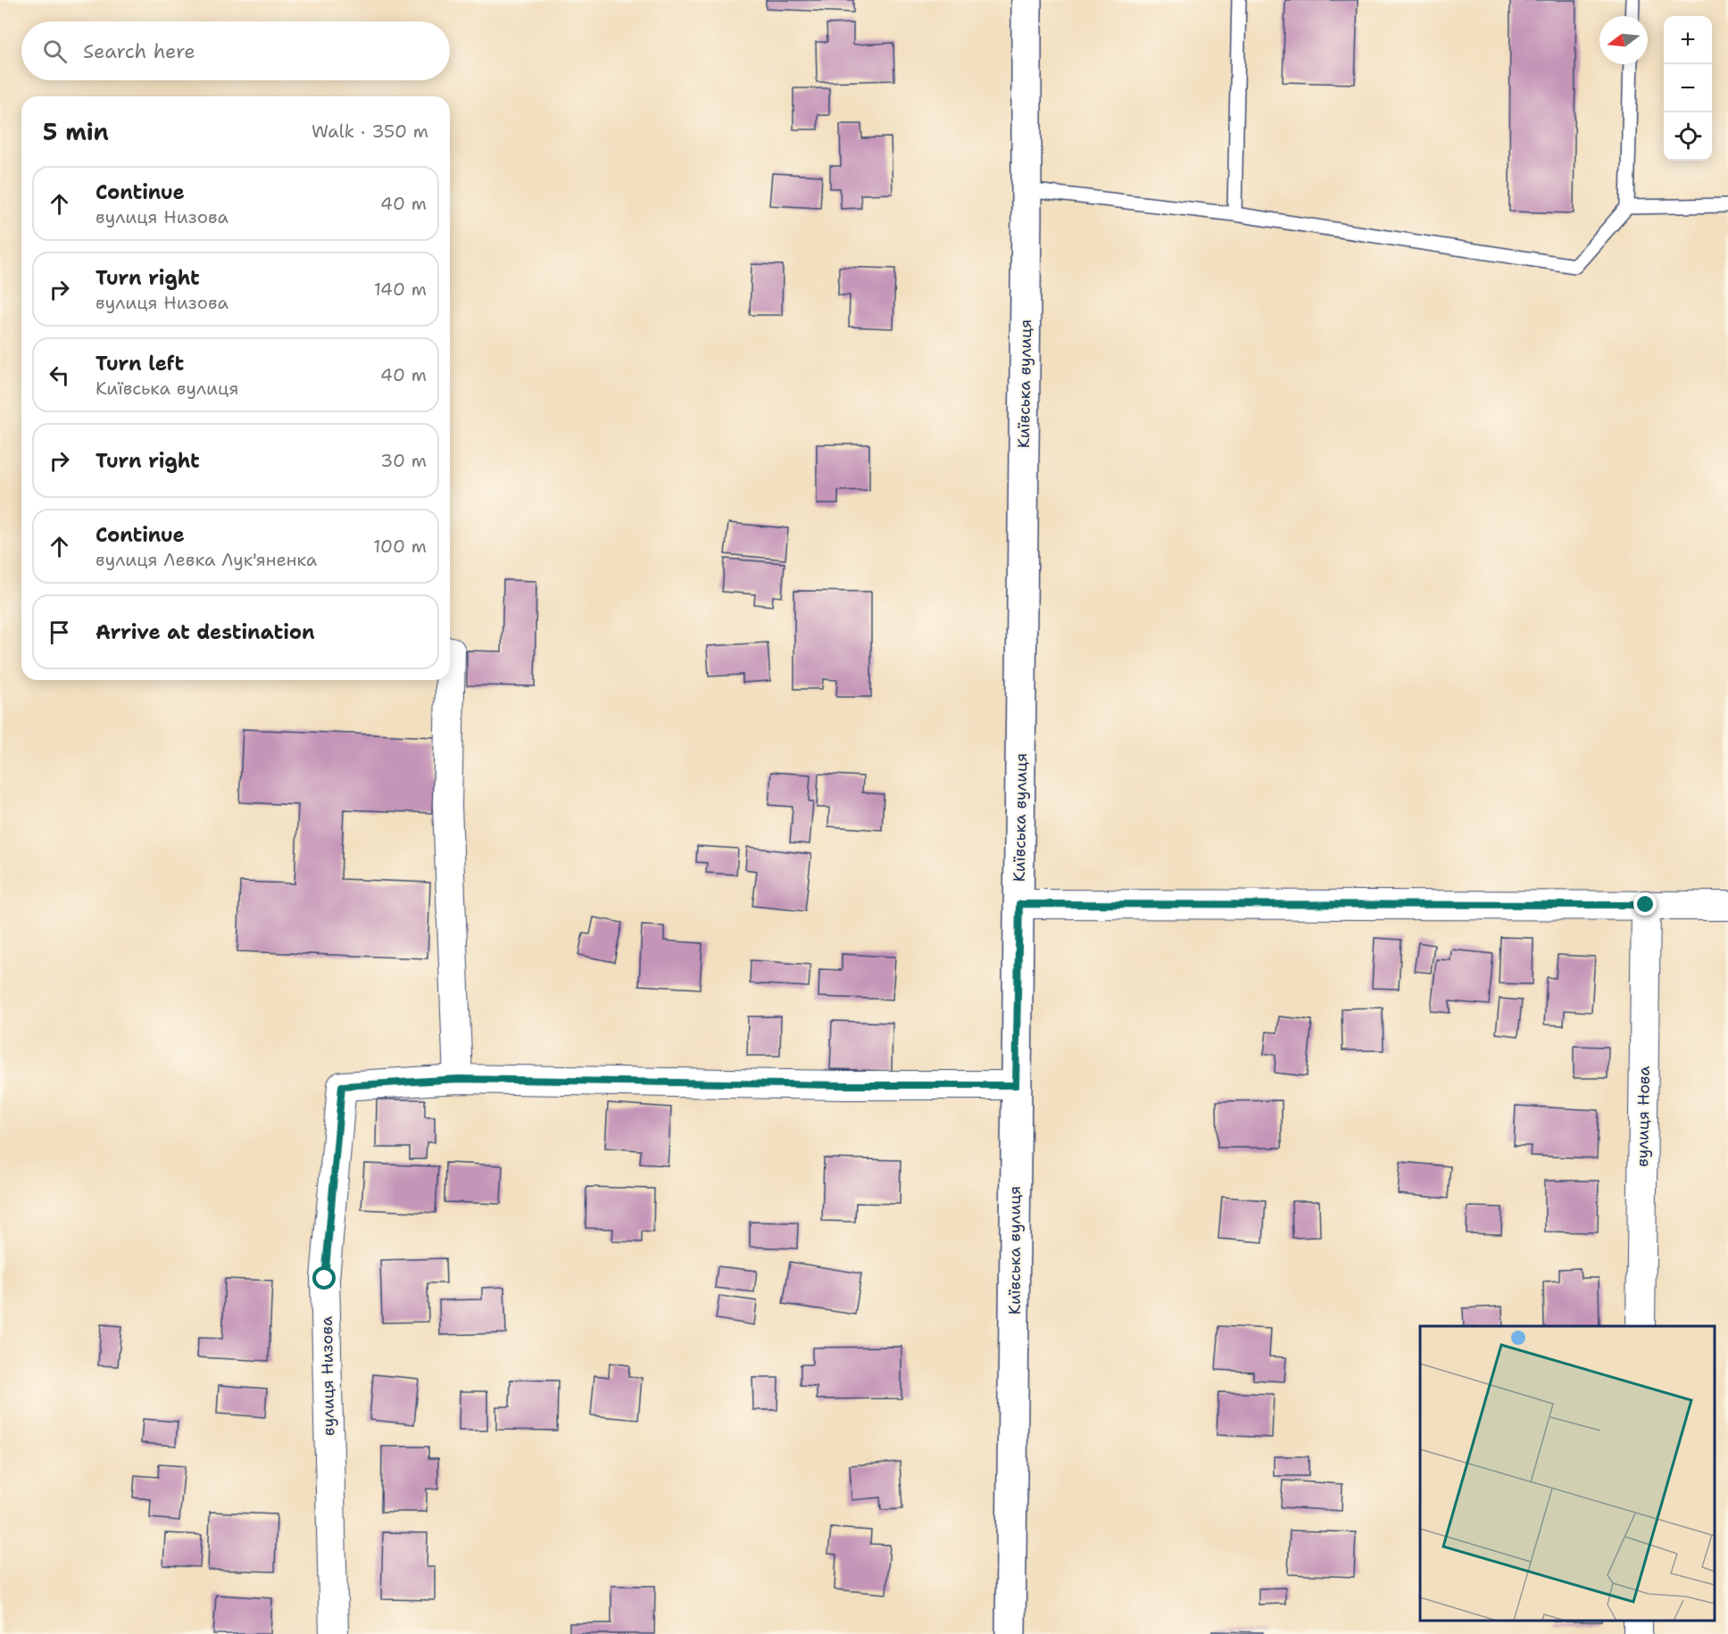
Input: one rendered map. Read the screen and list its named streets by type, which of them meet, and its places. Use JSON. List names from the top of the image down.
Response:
{
  "streets": {
    "main road": ["Київська вулиця"],
    "street": ["вулиця Нова", "вулиця Низова"]
  },
  "crossings": [
    ["Київська вулиця", "вулиця Низова"]
  ],
  "north": "left",
  "page": {
    "map_buttons": ["+", "−"],
    "search": "Search here",
    "heading": ["5 min", "Walk · 350 m"],
    "list": [
      ["Continue", "вулиця Низова", "40 m"],
      ["Turn right", "вулиця Низова", "140 m"],
      ["Turn left", "Київська вулиця", "40 m"],
      ["Turn right", "30 m"],
      ["Continue", "вулиця Левка Лук'яненка", "100 m"],
      "Arrive at destination"
    ]
  }
}
